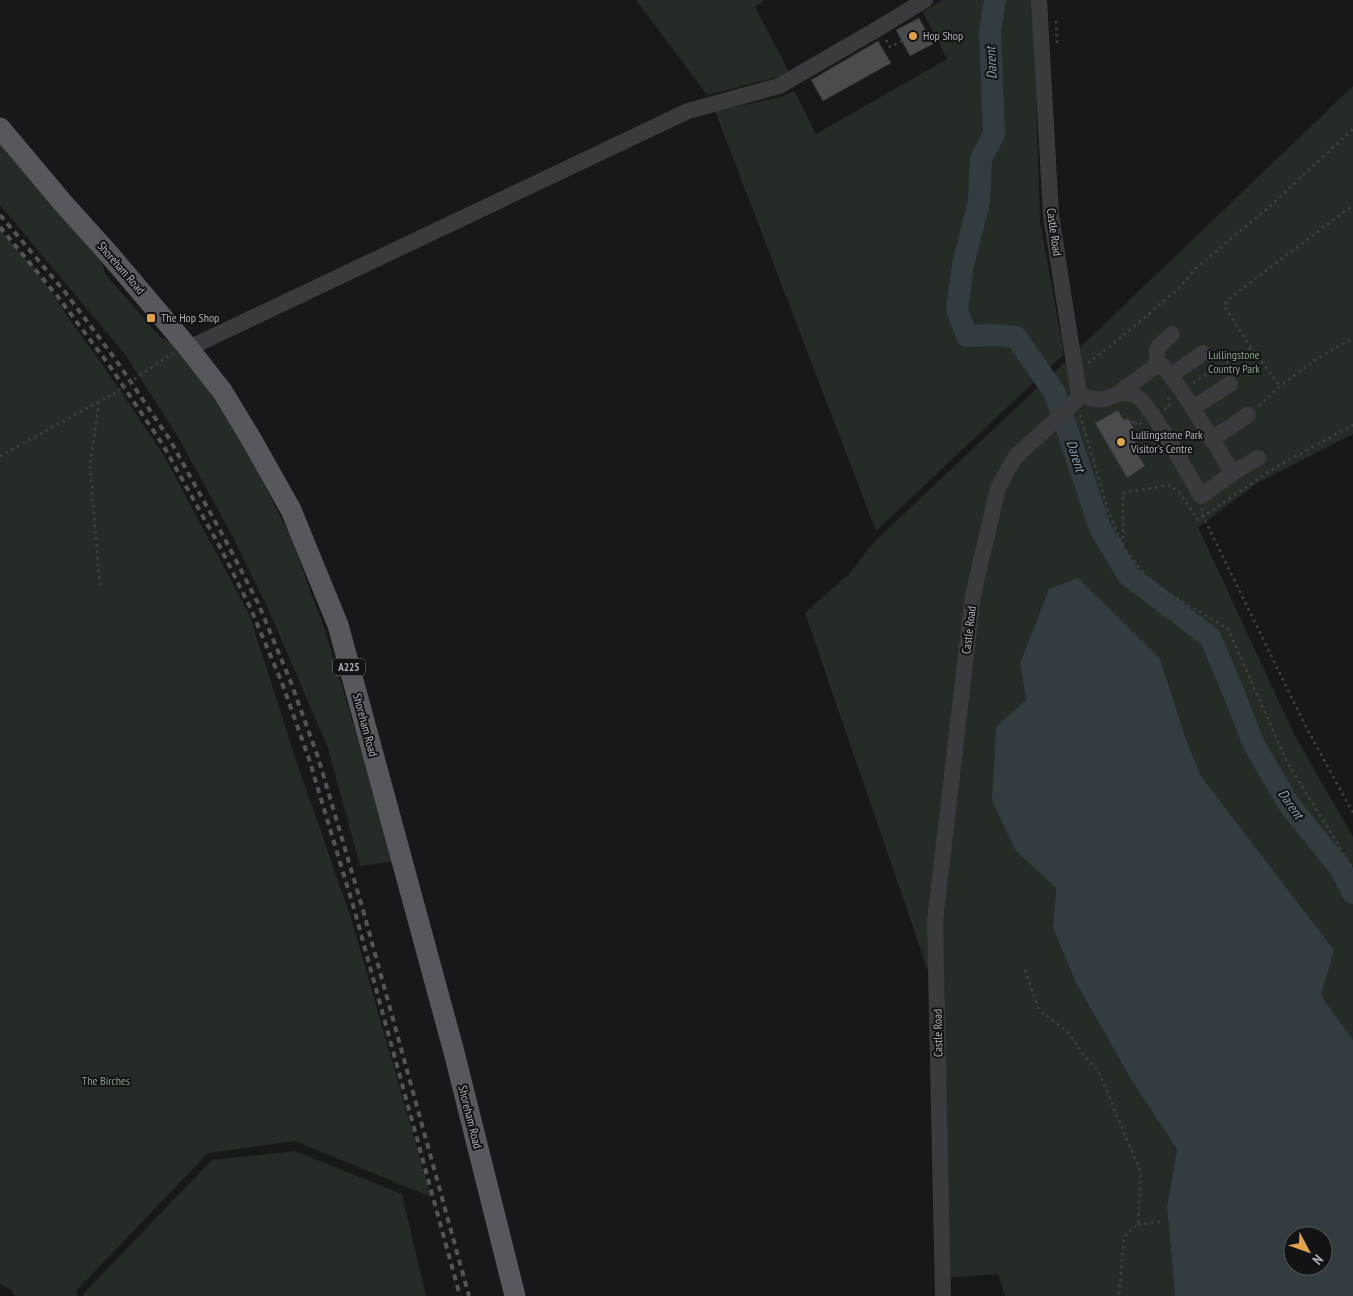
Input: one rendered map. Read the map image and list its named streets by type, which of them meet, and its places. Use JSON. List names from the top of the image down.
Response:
{
  "streets": {
    "main road": ["Shoreham Road", "A225"],
    "street": ["Castle Road"]
  },
  "water": ["Darent"],
  "parks": ["Lullingstone Country Park", "The Birches"],
  "places": {
    "other": ["Hop Shop", "Lullingstone Park Visitor's Centre"],
    "transit": ["The Hop Shop"]
  },
  "north": "bottom right"
}
